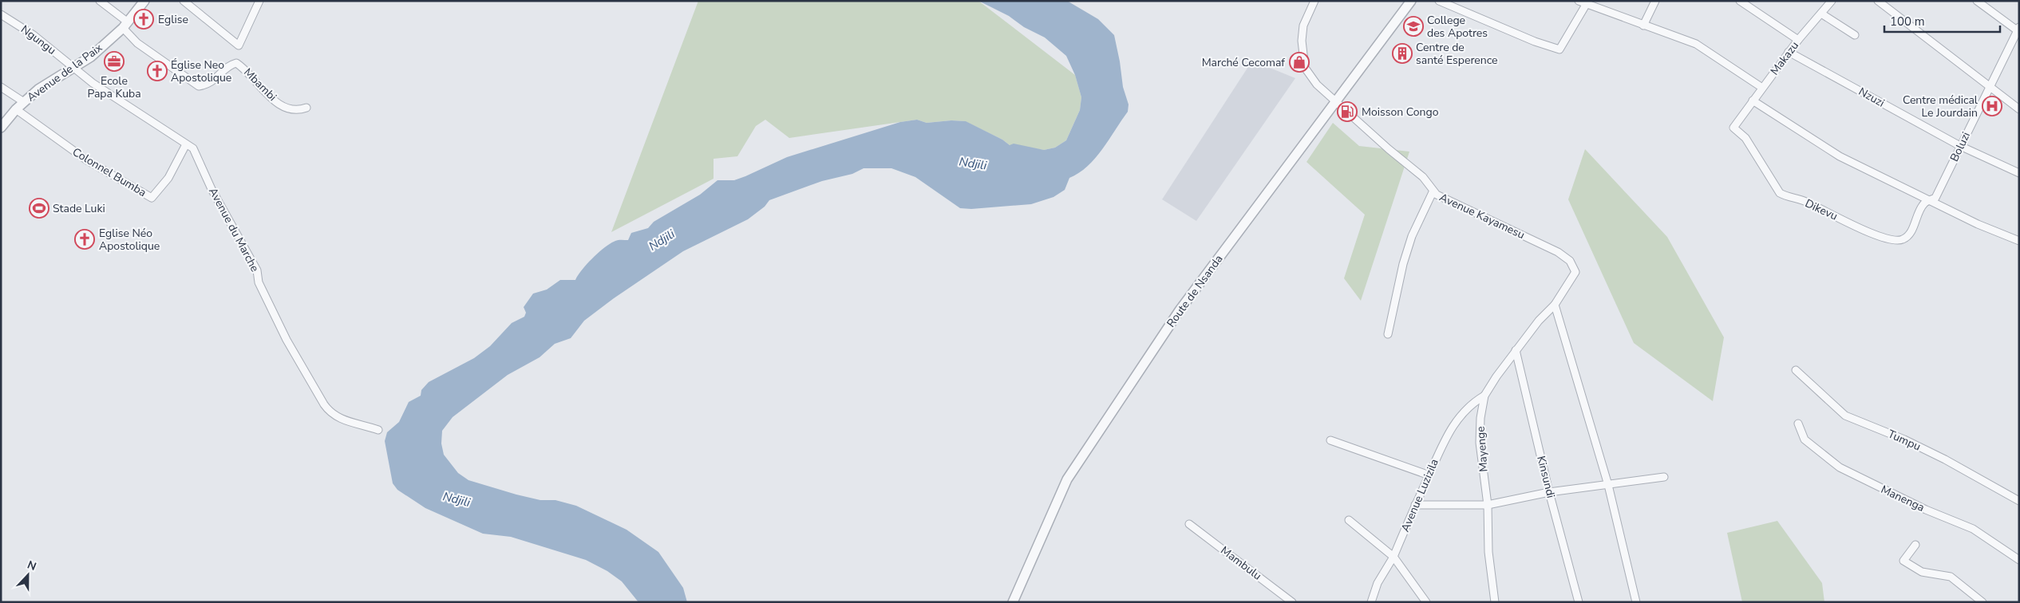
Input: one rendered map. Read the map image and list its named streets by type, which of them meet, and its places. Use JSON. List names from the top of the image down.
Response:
{
  "streets": {
    "street": [
      "Ngungu",
      "Makazu",
      "Avenue de la Paix",
      "Mbambi",
      "Nzuzi",
      "Boluzi",
      "Colonnel Bumba",
      "Dikevu",
      "Avenue Kayamesu",
      "Avenue du Marche",
      "Route de Nsanda",
      "Tumpu",
      "Mayenge",
      "Kinsundi",
      "Avenue Luzizila",
      "Manenga",
      "Mambulu"
    ]
  },
  "crossings": [
    ["Ngungu", "Avenue de la Paix"],
    ["Ngungu", "Avenue du Marche"],
    ["Makazu", "Nzuzi"],
    ["Makazu", "Dikevu"],
    ["Avenue de la Paix", "Mbambi"],
    ["Avenue de la Paix", "Colonnel Bumba"],
    ["Avenue de la Paix", "Avenue du Marche"],
    ["Nzuzi", "Boluzi"],
    ["Boluzi", "Dikevu"],
    ["Colonnel Bumba", "Avenue du Marche"],
    ["Avenue Kayamesu", "Route de Nsanda"],
    ["Avenue Kayamesu", "Mayenge"],
    ["Mayenge", "Kinsundi"],
    ["Mayenge", "Avenue Luzizila"]
  ],
  "water": ["Ndjili"],
  "places": {
    "church": ["Eglise", "Église Neo Apostolique", "Eglise Néo Apostolique"],
    "school or university": ["College des Apotres"],
    "building": ["Centre de santé Esperence"],
    "office": ["Ecole Papa Kuba"],
    "shop": ["Marché Cecomaf"],
    "hospital": ["Centre médical Le Jourdain"],
    "fuel station": ["Moisson Congo"],
    "sports": ["Stade Luki"]
  },
  "scale_bar": "100 m",
  "north": "top"
}
